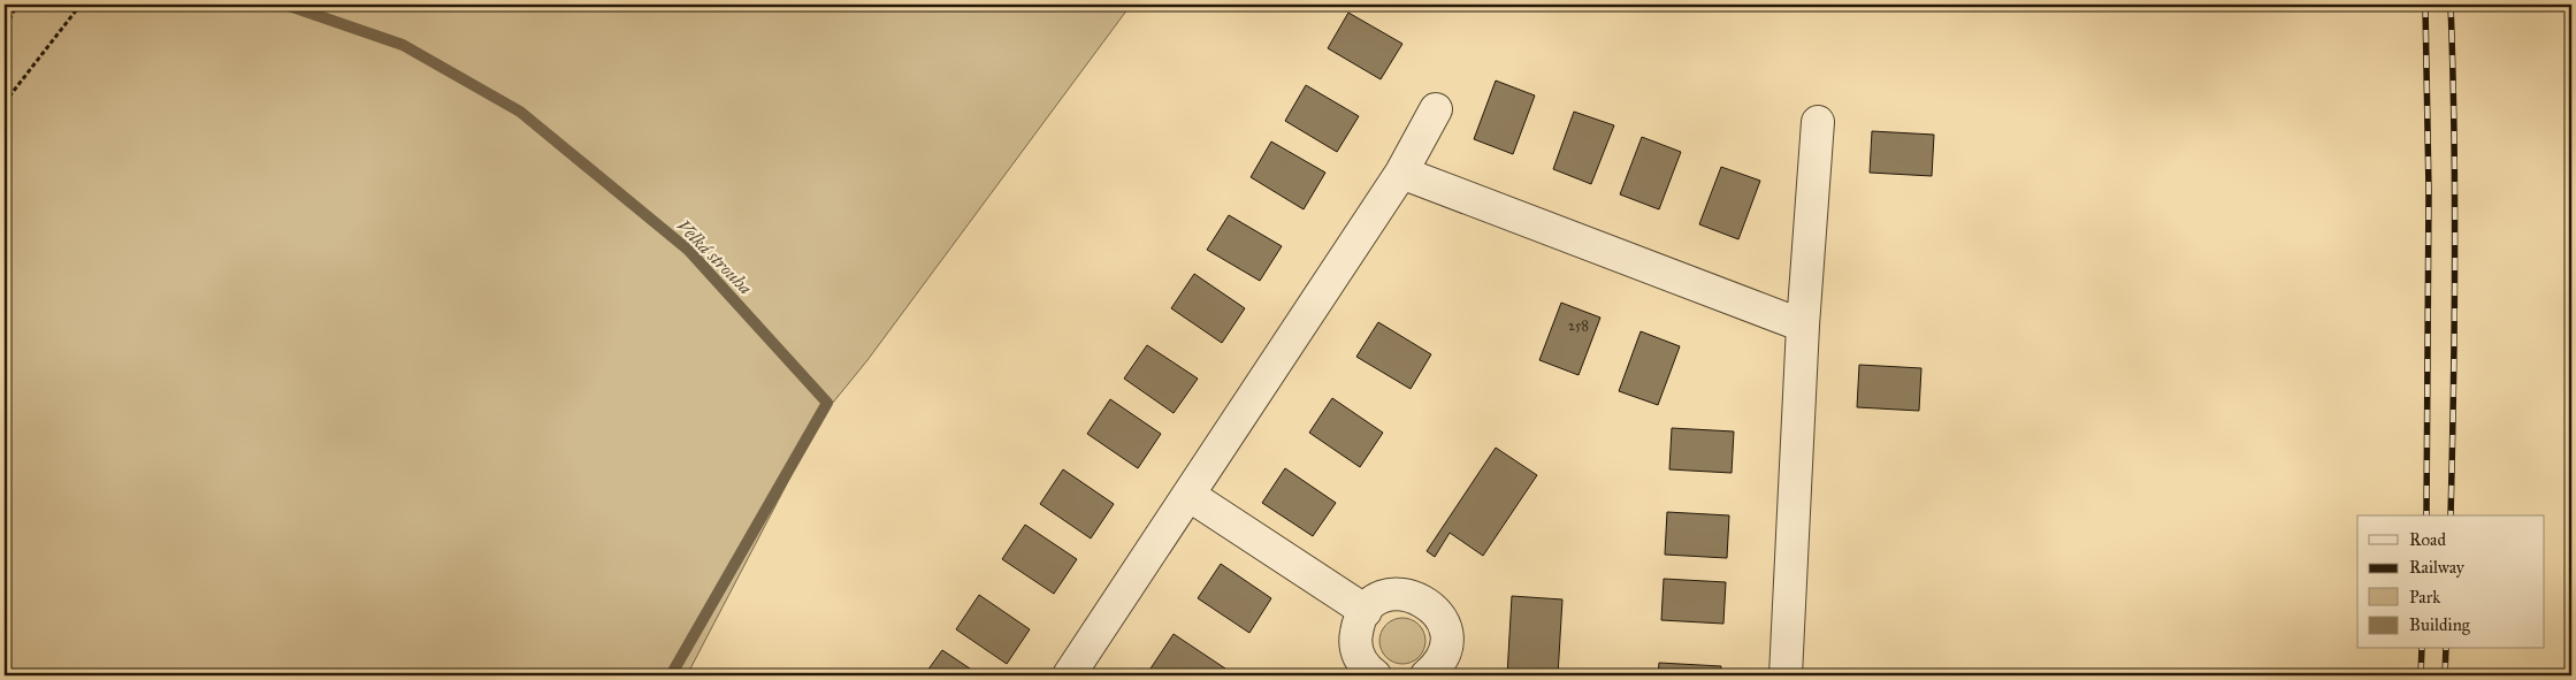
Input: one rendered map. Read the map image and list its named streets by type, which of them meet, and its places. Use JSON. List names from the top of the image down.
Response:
{
  "water": ["Velká strouha"],
  "house_numbers": ["258"],
  "legend": [
    "Road",
    "Railway",
    "Park",
    "Building"
  ]
}
